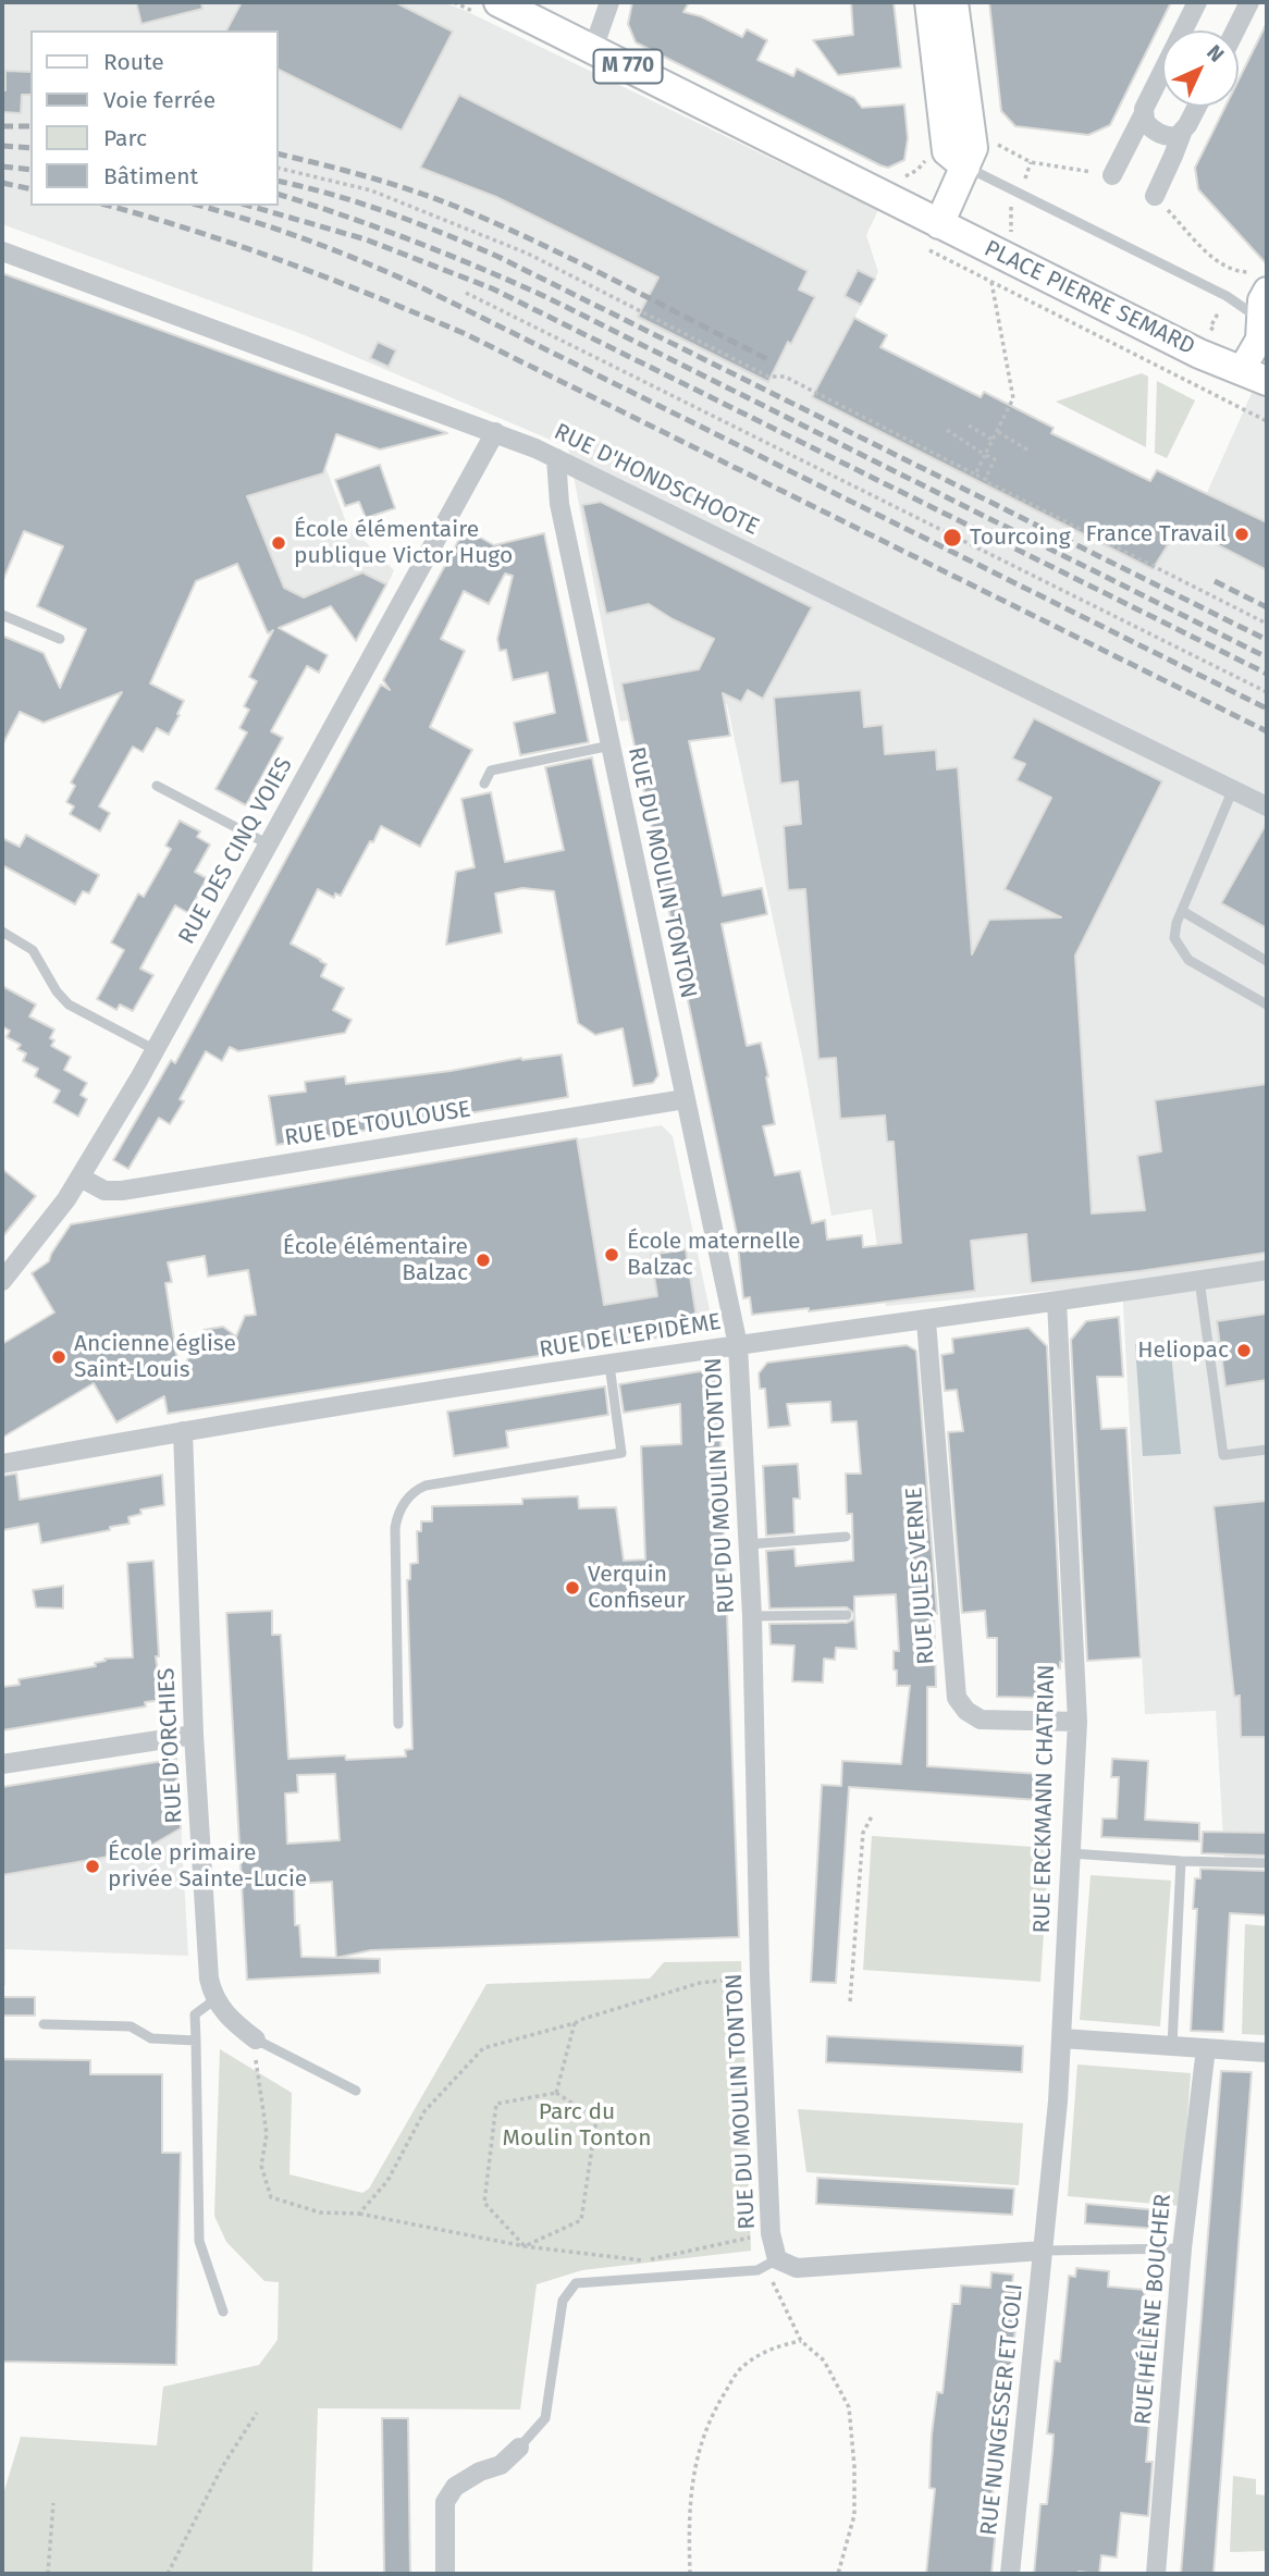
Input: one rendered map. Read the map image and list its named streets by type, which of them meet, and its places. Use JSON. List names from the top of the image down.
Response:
{
  "streets": {
    "main road": ["M 770", "PLACE PIERRE SEMARD"],
    "street": [
      "RUE D'HONDSCHOOTE",
      "RUE DES CINQ VOIES",
      "RUE DU MOULIN TONTON",
      "RUE DE TOULOUSE",
      "RUE DE L'EPIDÈME",
      "RUE JULES VERNE",
      "RUE D'ORCHIES",
      "RUE ERCKMANN CHATRIAN",
      "RUE HÉLÈNE BOUCHER",
      "RUE NUNGESSER ET COLI"
    ]
  },
  "crossings": [
    ["M 770", "PLACE PIERRE SEMARD"],
    ["RUE D'HONDSCHOOTE", "RUE DES CINQ VOIES"],
    ["RUE D'HONDSCHOOTE", "RUE DU MOULIN TONTON"],
    ["RUE DES CINQ VOIES", "RUE DE TOULOUSE"],
    ["RUE DU MOULIN TONTON", "RUE DE TOULOUSE"],
    ["RUE DU MOULIN TONTON", "RUE DE L'EPIDÈME"],
    ["RUE DU MOULIN TONTON", "RUE ERCKMANN CHATRIAN"],
    ["RUE DU MOULIN TONTON", "RUE NUNGESSER ET COLI"],
    ["RUE DE L'EPIDÈME", "RUE JULES VERNE"],
    ["RUE DE L'EPIDÈME", "RUE D'ORCHIES"],
    ["RUE DE L'EPIDÈME", "RUE ERCKMANN CHATRIAN"],
    ["RUE JULES VERNE", "RUE ERCKMANN CHATRIAN"],
    ["RUE ERCKMANN CHATRIAN", "RUE NUNGESSER ET COLI"]
  ],
  "parks": ["Parc du Moulin Tonton"],
  "places": [
    "France Travail",
    "Tourcoing",
    "École élémentaire publique Victor Hugo",
    "École maternelle Balzac",
    "École élémentaire Balzac",
    "Heliopac",
    "Ancienne église Saint-Louis",
    "Verquin Confiseur",
    "École primaire privée Sainte-Lucie"
  ],
  "legend": [
    "Route",
    "Voie ferrée",
    "Parc",
    "Bâtiment"
  ],
  "north": "top right"
}
